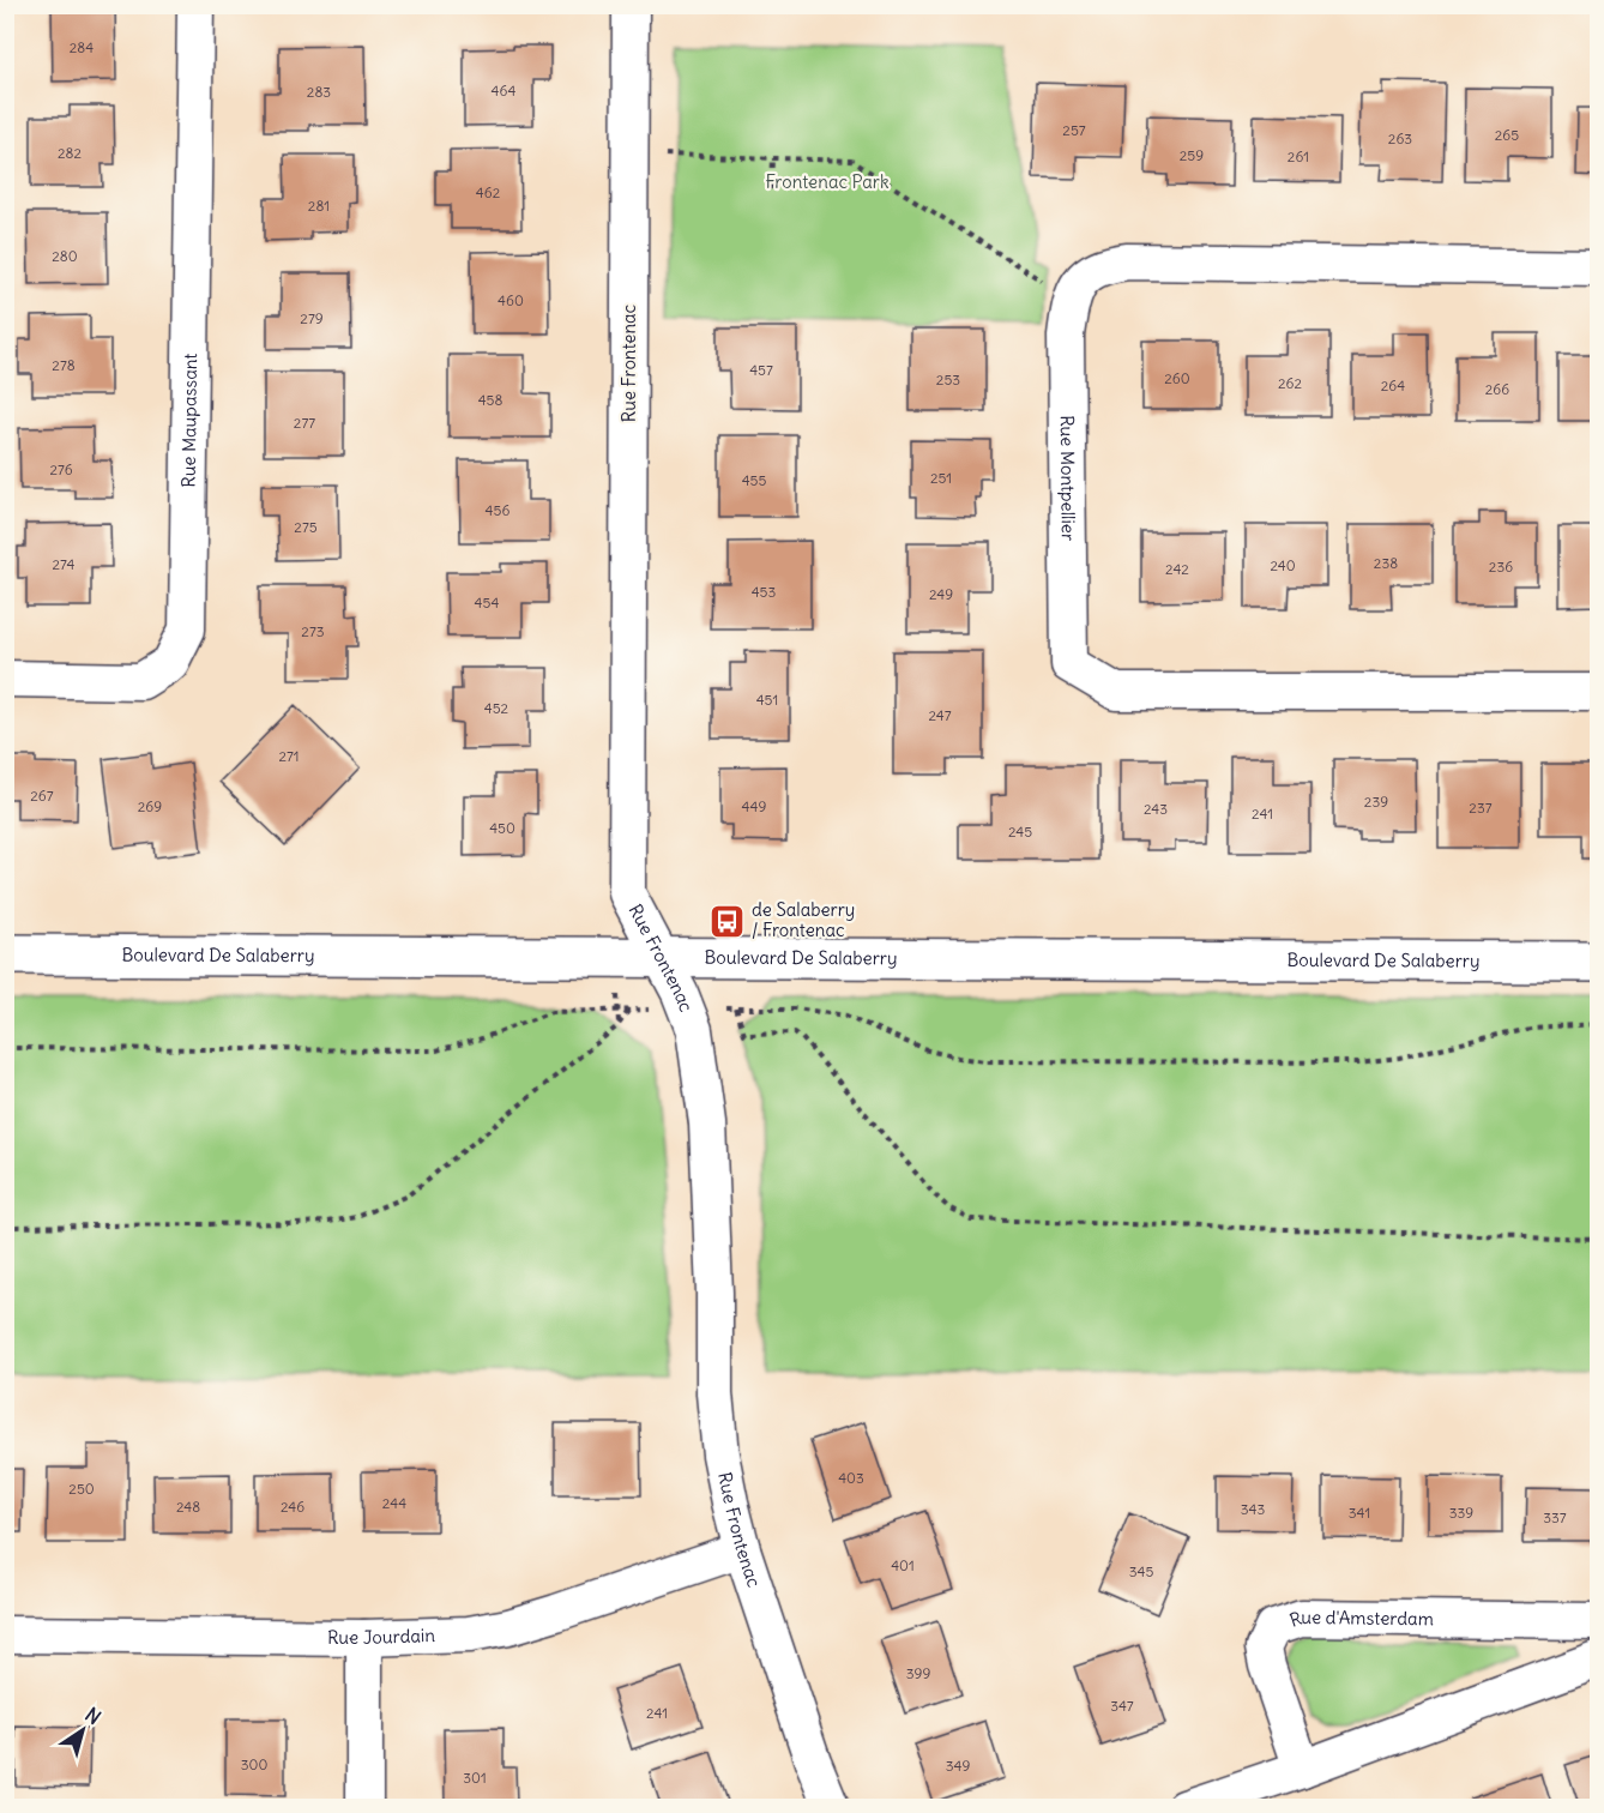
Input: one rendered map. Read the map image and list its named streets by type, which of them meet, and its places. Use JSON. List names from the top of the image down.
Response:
{
  "streets": {
    "street": [
      "Rue Frontenac",
      "Rue Maupassant",
      "Rue Montpellier",
      "Boulevard De Salaberry",
      "Rue d'Amsterdam",
      "Rue Jourdain"
    ]
  },
  "crossings": [
    ["Rue Frontenac", "Boulevard De Salaberry"],
    ["Rue Frontenac", "Rue Jourdain"]
  ],
  "parks": ["Frontenac Park"],
  "places": {
    "bus stop": ["de Salaberry / Frontenac"]
  },
  "house_numbers": [
    "284",
    "464",
    "283",
    "257",
    "265",
    "263",
    "282",
    "259",
    "261",
    "462",
    "281",
    "280",
    "460",
    "279",
    "278",
    "457",
    "260",
    "253",
    "262",
    "264",
    "266",
    "458",
    "277",
    "276",
    "251",
    "455",
    "456",
    "275",
    "238",
    "274",
    "240",
    "236",
    "242",
    "453",
    "249",
    "454",
    "273",
    "451",
    "452",
    "247",
    "271",
    "267",
    "239",
    "269",
    "449",
    "237",
    "243",
    "241",
    "450",
    "245",
    "403",
    "250",
    "244",
    "248",
    "246",
    "343",
    "341",
    "339",
    "337",
    "401",
    "345",
    "399",
    "347",
    "241",
    "300",
    "349",
    "301"
  ],
  "north": "top right"
}
